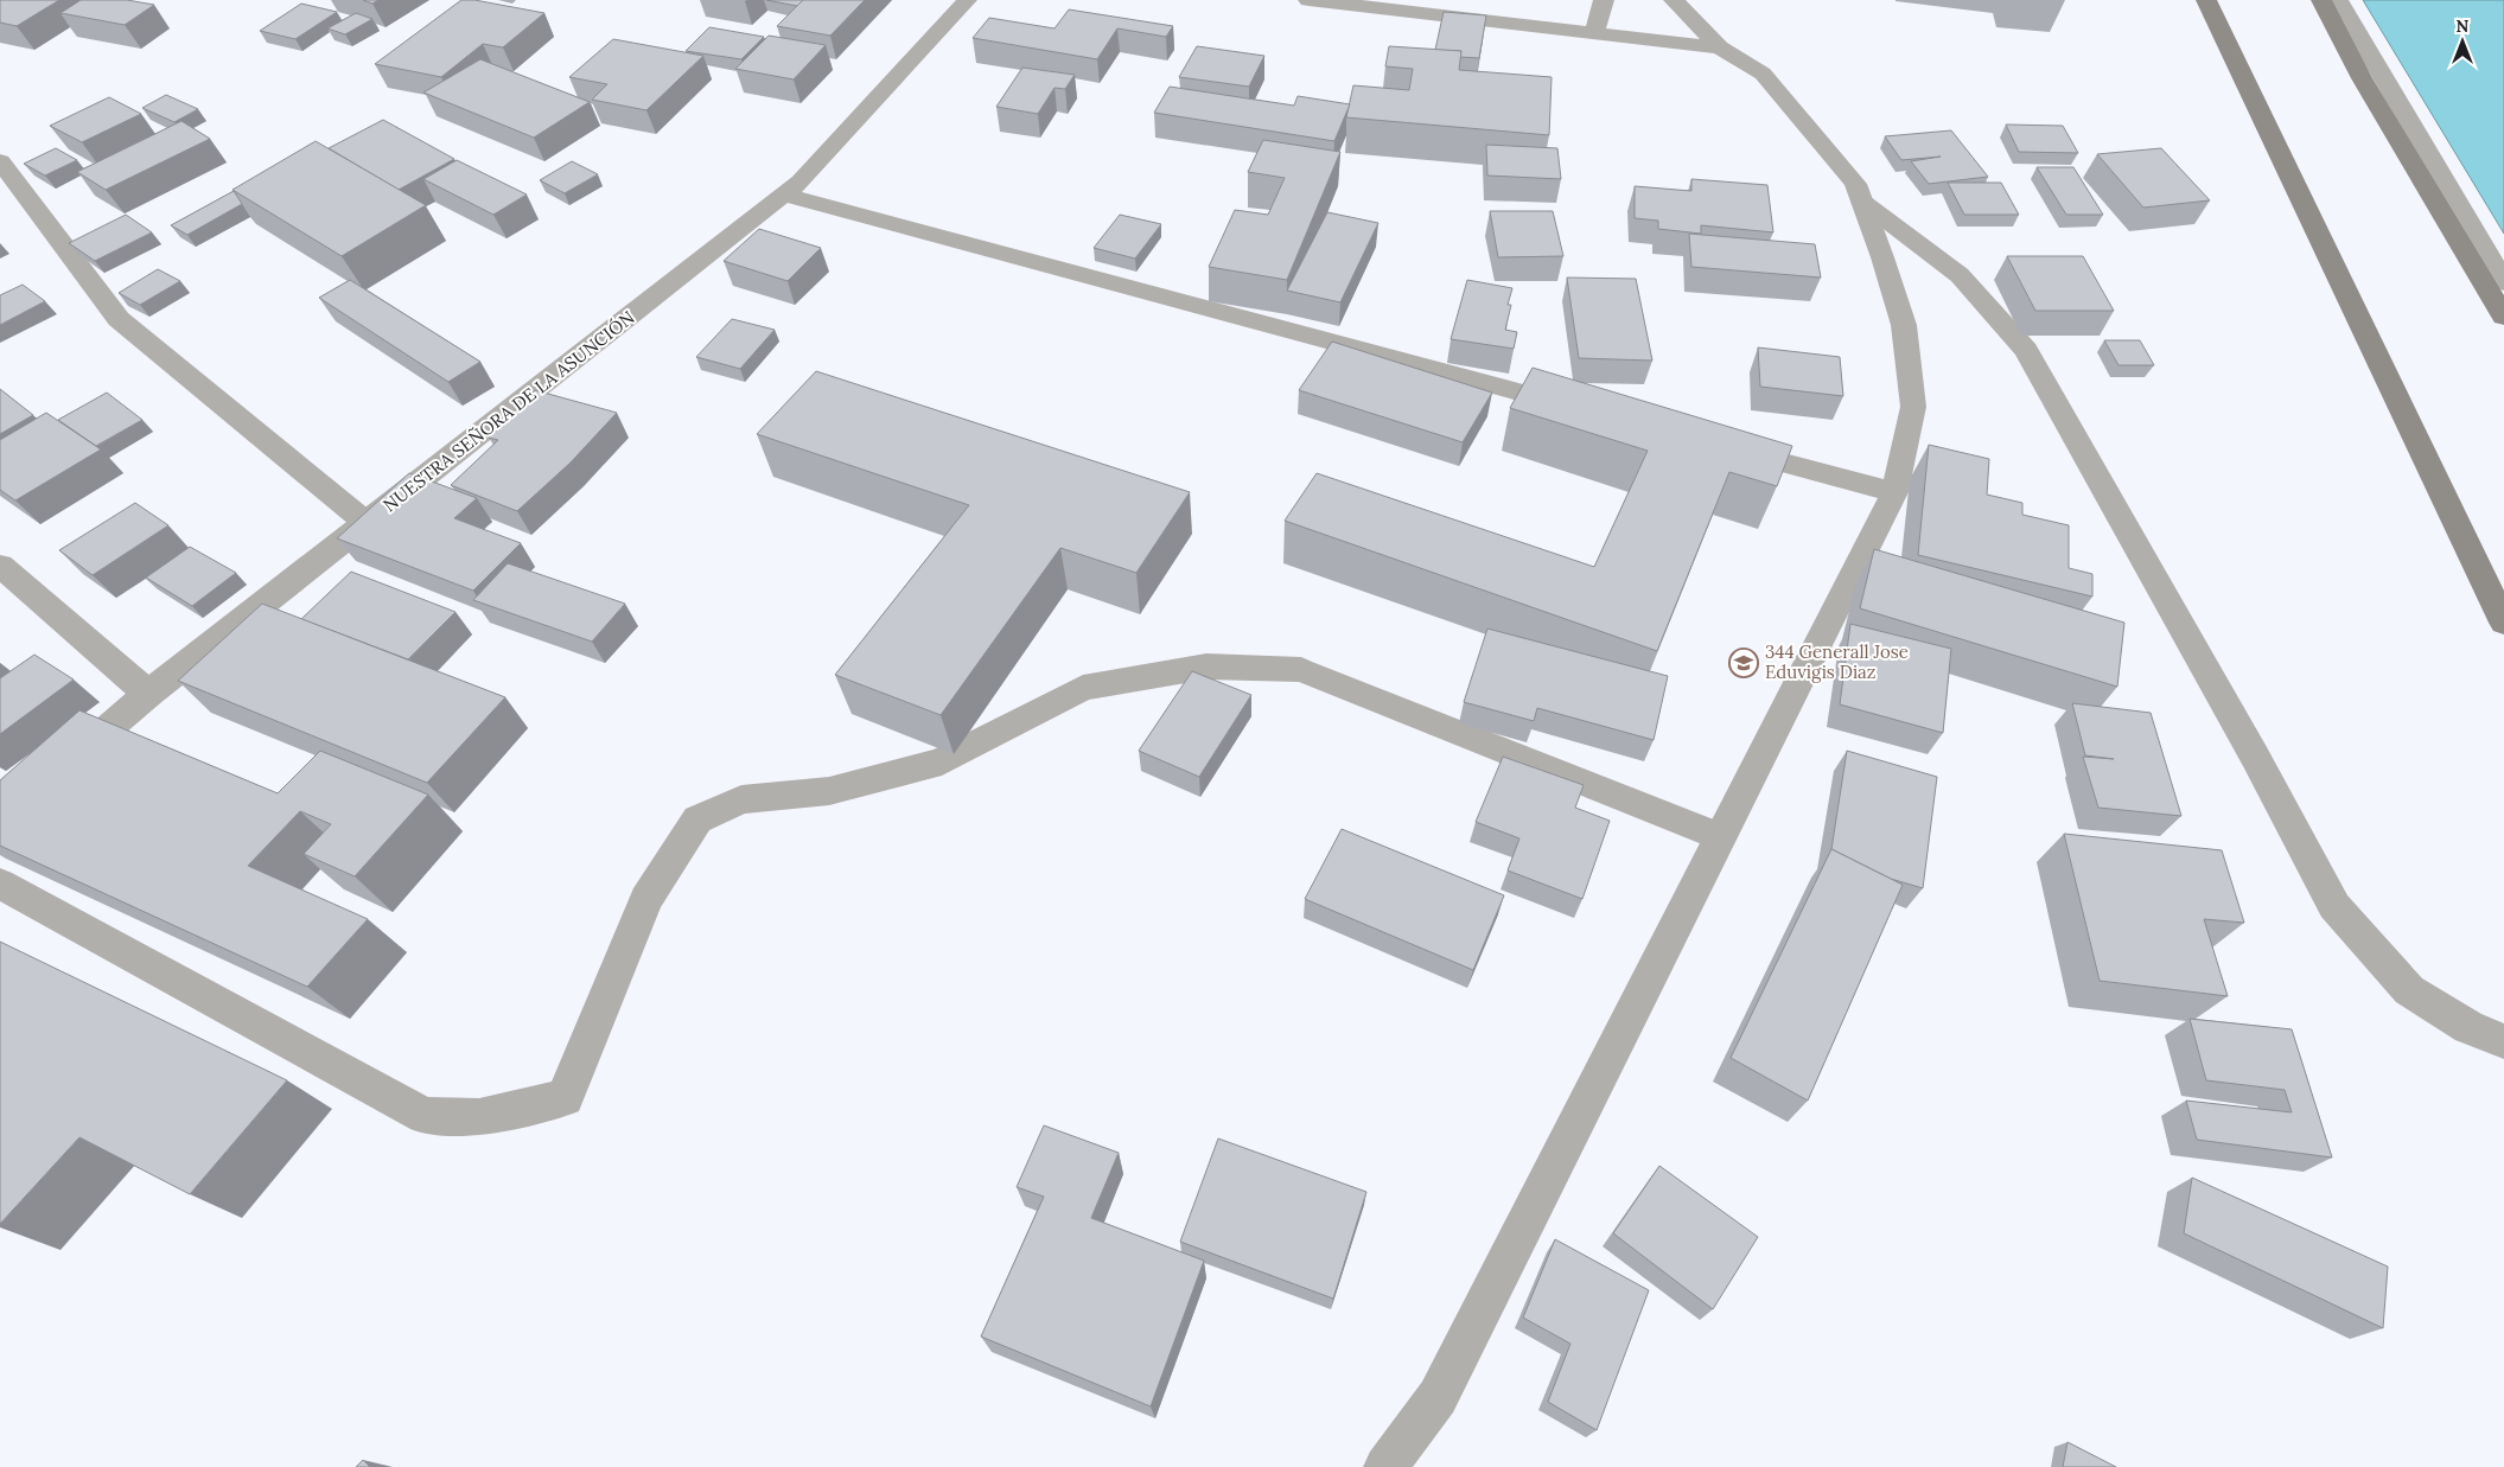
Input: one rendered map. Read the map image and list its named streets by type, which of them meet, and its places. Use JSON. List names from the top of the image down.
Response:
{
  "streets": {
    "street": ["NUESTRA SEÑORA DE LA ASUNCIÓN"]
  },
  "places": {
    "school or university": ["344 Generall Jose Eduvigis Diaz"]
  },
  "north": "top"
}
